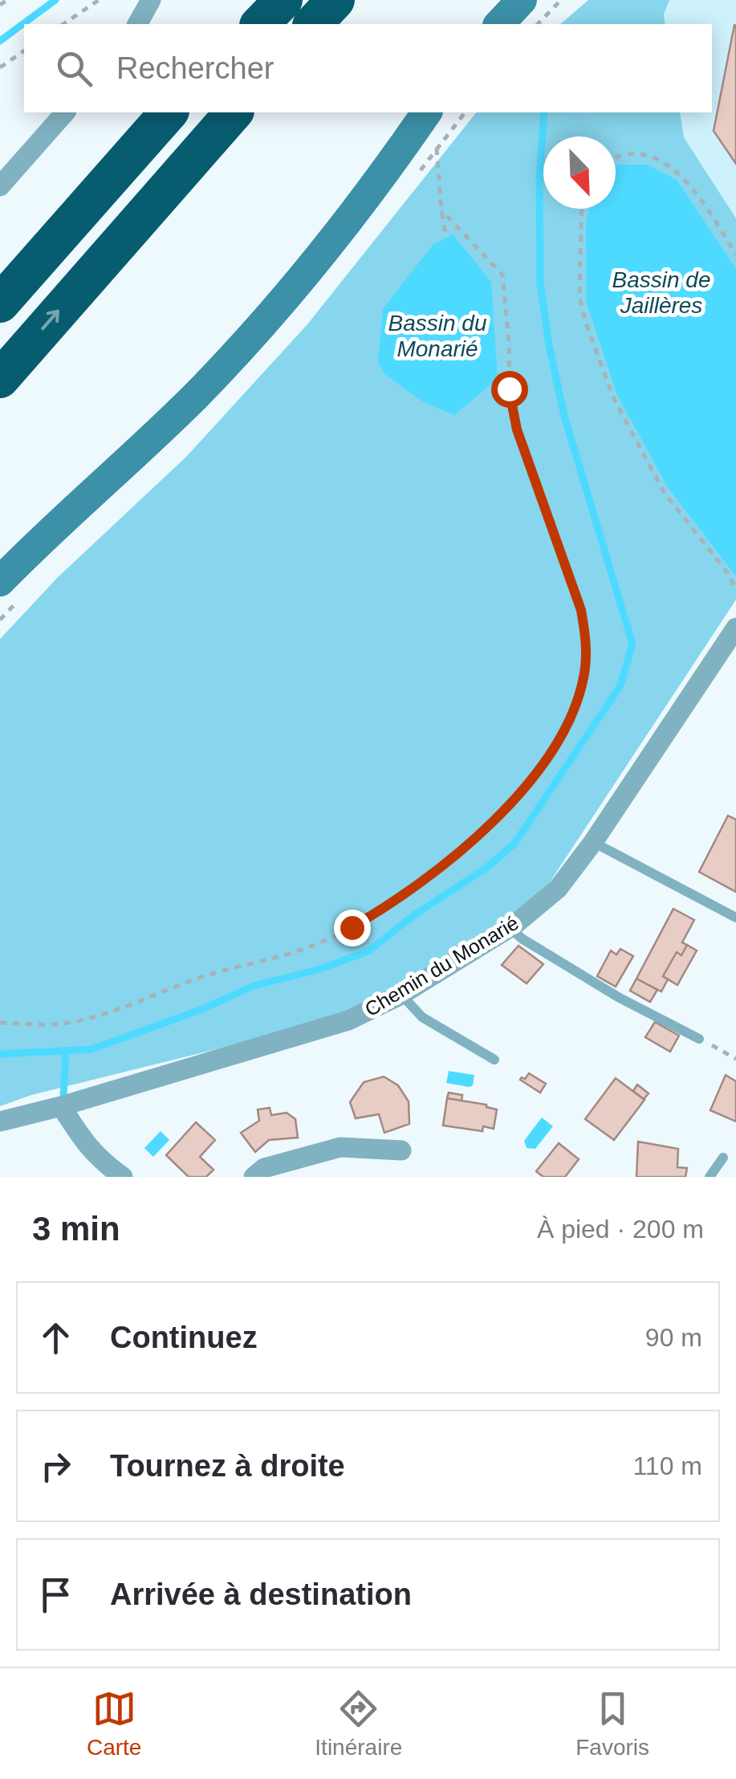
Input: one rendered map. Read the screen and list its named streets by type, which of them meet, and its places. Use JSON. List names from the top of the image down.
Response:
{
  "streets": {
    "street": ["Chemin du Monarié"]
  },
  "water": ["Bassin de Jaillères", "Bassin du Monarié"],
  "north": "bottom right",
  "page": {
    "search": "Rechercher",
    "heading": ["3 min", "À pied · 200 m"],
    "list": [
      ["Continuez", "90 m"],
      ["Tournez à droite", "110 m"],
      "Arrivée à destination"
    ],
    "nav": ["Carte", "Itinéraire", "Favoris"]
  }
}
